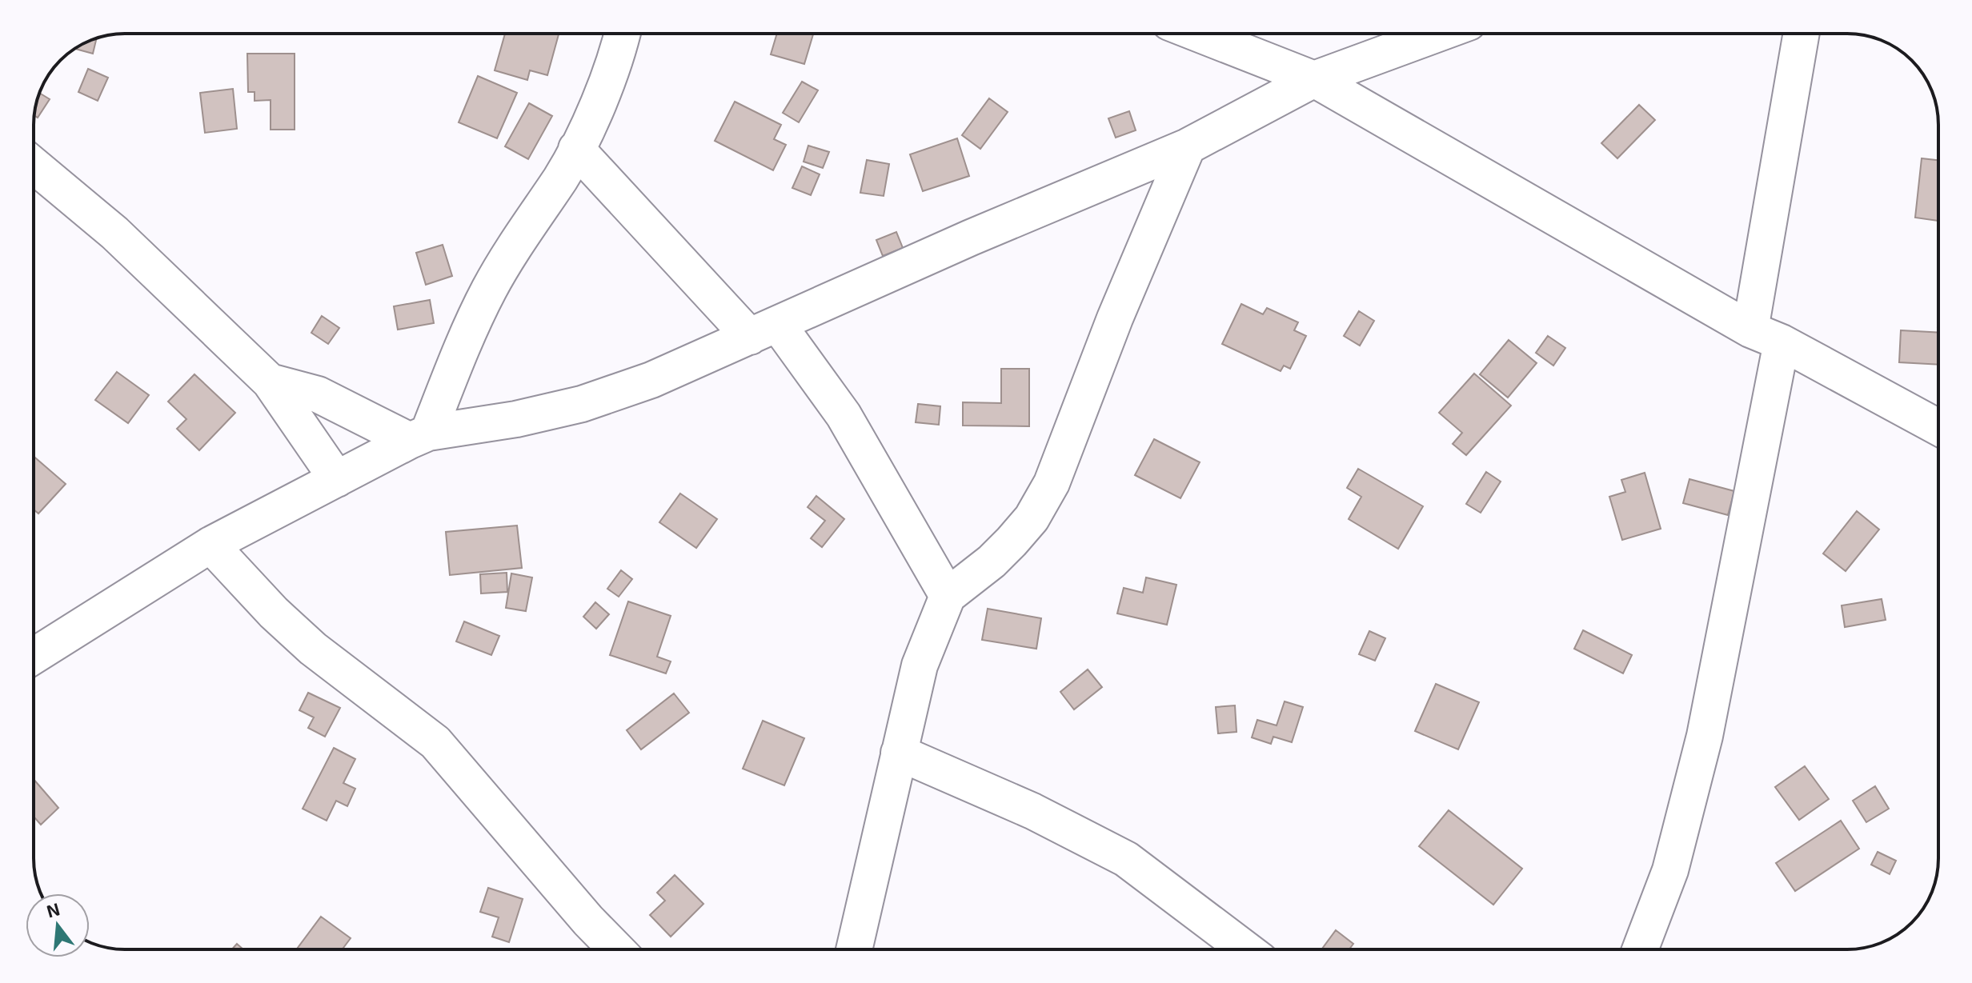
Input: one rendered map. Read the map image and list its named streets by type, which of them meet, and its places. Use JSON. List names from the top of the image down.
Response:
{
  "north": "top"
}
